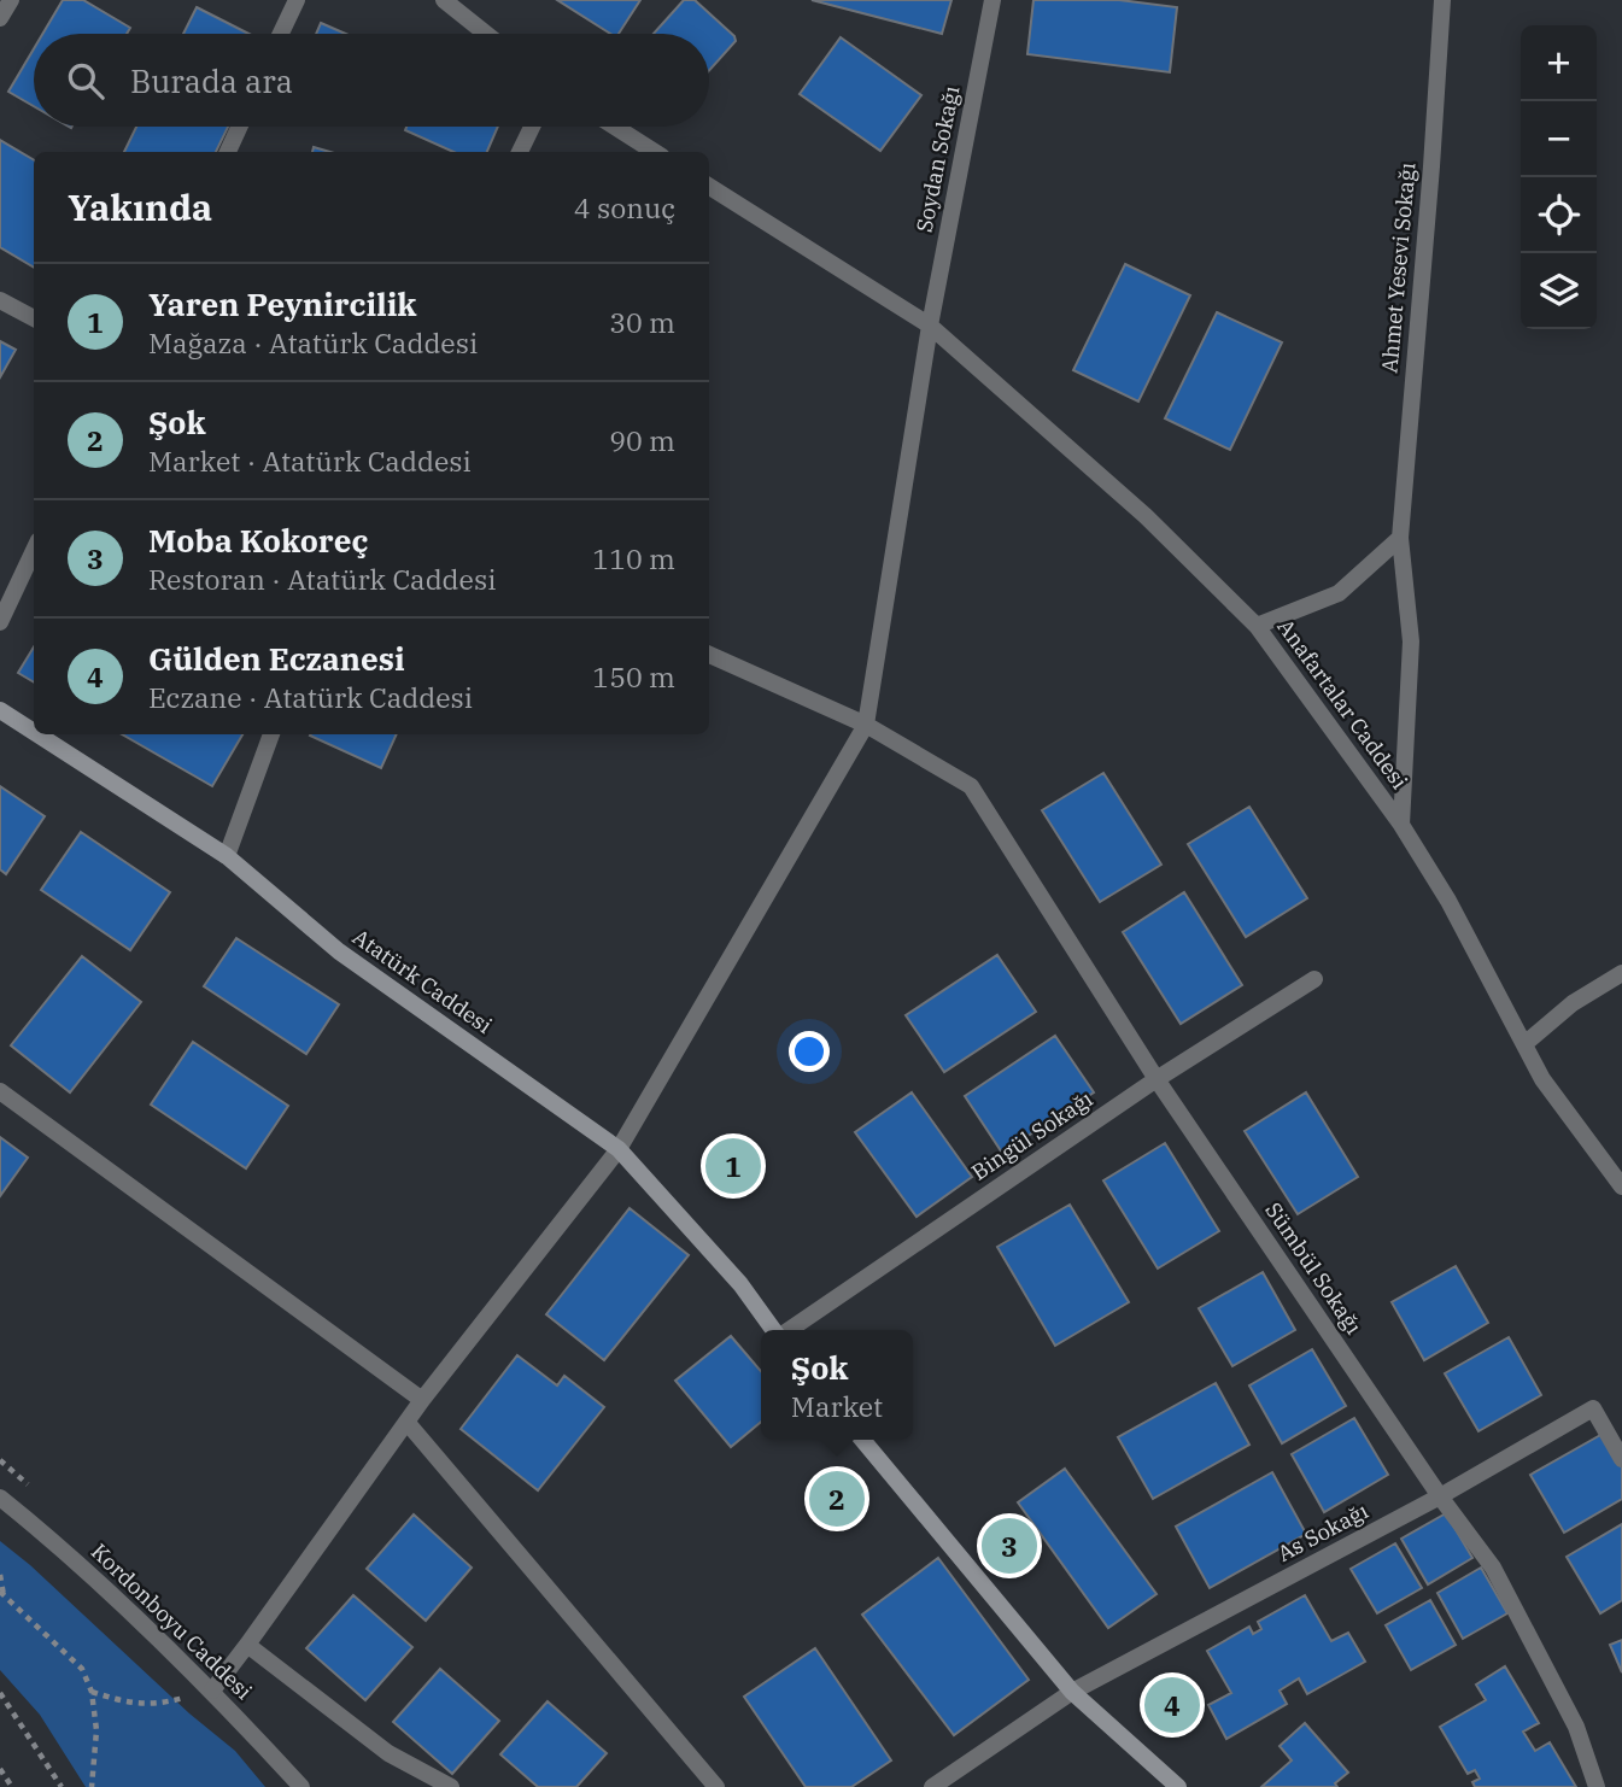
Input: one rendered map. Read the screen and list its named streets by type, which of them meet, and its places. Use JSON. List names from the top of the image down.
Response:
{
  "streets": {
    "main road": ["Atatürk Caddesi"],
    "street": [
      "Soydan Sokağı",
      "Ahmet Yesevi Sokağı",
      "Anafartalar Caddesi",
      "Bingül Sokağı",
      "Sümbül Sokağı",
      "As Sokağı",
      "Kordonboyu Caddesi"
    ]
  },
  "crossings": [
    ["Soydan Sokağı", "Anafartalar Caddesi"],
    ["Soydan Sokağı", "Sümbül Sokağı"],
    ["Ahmet Yesevi Sokağı", "Anafartalar Caddesi"],
    ["Bingül Sokağı", "Sümbül Sokağı"],
    ["Sümbül Sokağı", "As Sokağı"]
  ],
  "page": {
    "map_buttons": ["+", "−"],
    "search": "Burada ara",
    "heading": ["Yakında", "4 sonuç"],
    "list": [
      {
        "mark": "1",
        "name": "Yaren Peynircilik",
        "note": "Mağaza · Atatürk Caddesi",
        "value": "30 m"
      },
      {
        "mark": "2",
        "name": "Şok",
        "note": "Market · Atatürk Caddesi",
        "value": "90 m"
      },
      {
        "mark": "3",
        "name": "Moba Kokoreç",
        "note": "Restoran · Atatürk Caddesi",
        "value": "110 m"
      },
      {
        "mark": "4",
        "name": "Gülden Eczanesi",
        "note": "Eczane · Atatürk Caddesi",
        "value": "150 m"
      }
    ],
    "pins": [
      "1",
      "2",
      "3",
      "4"
    ],
    "popup": ["Şok", "Market"]
  }
}
